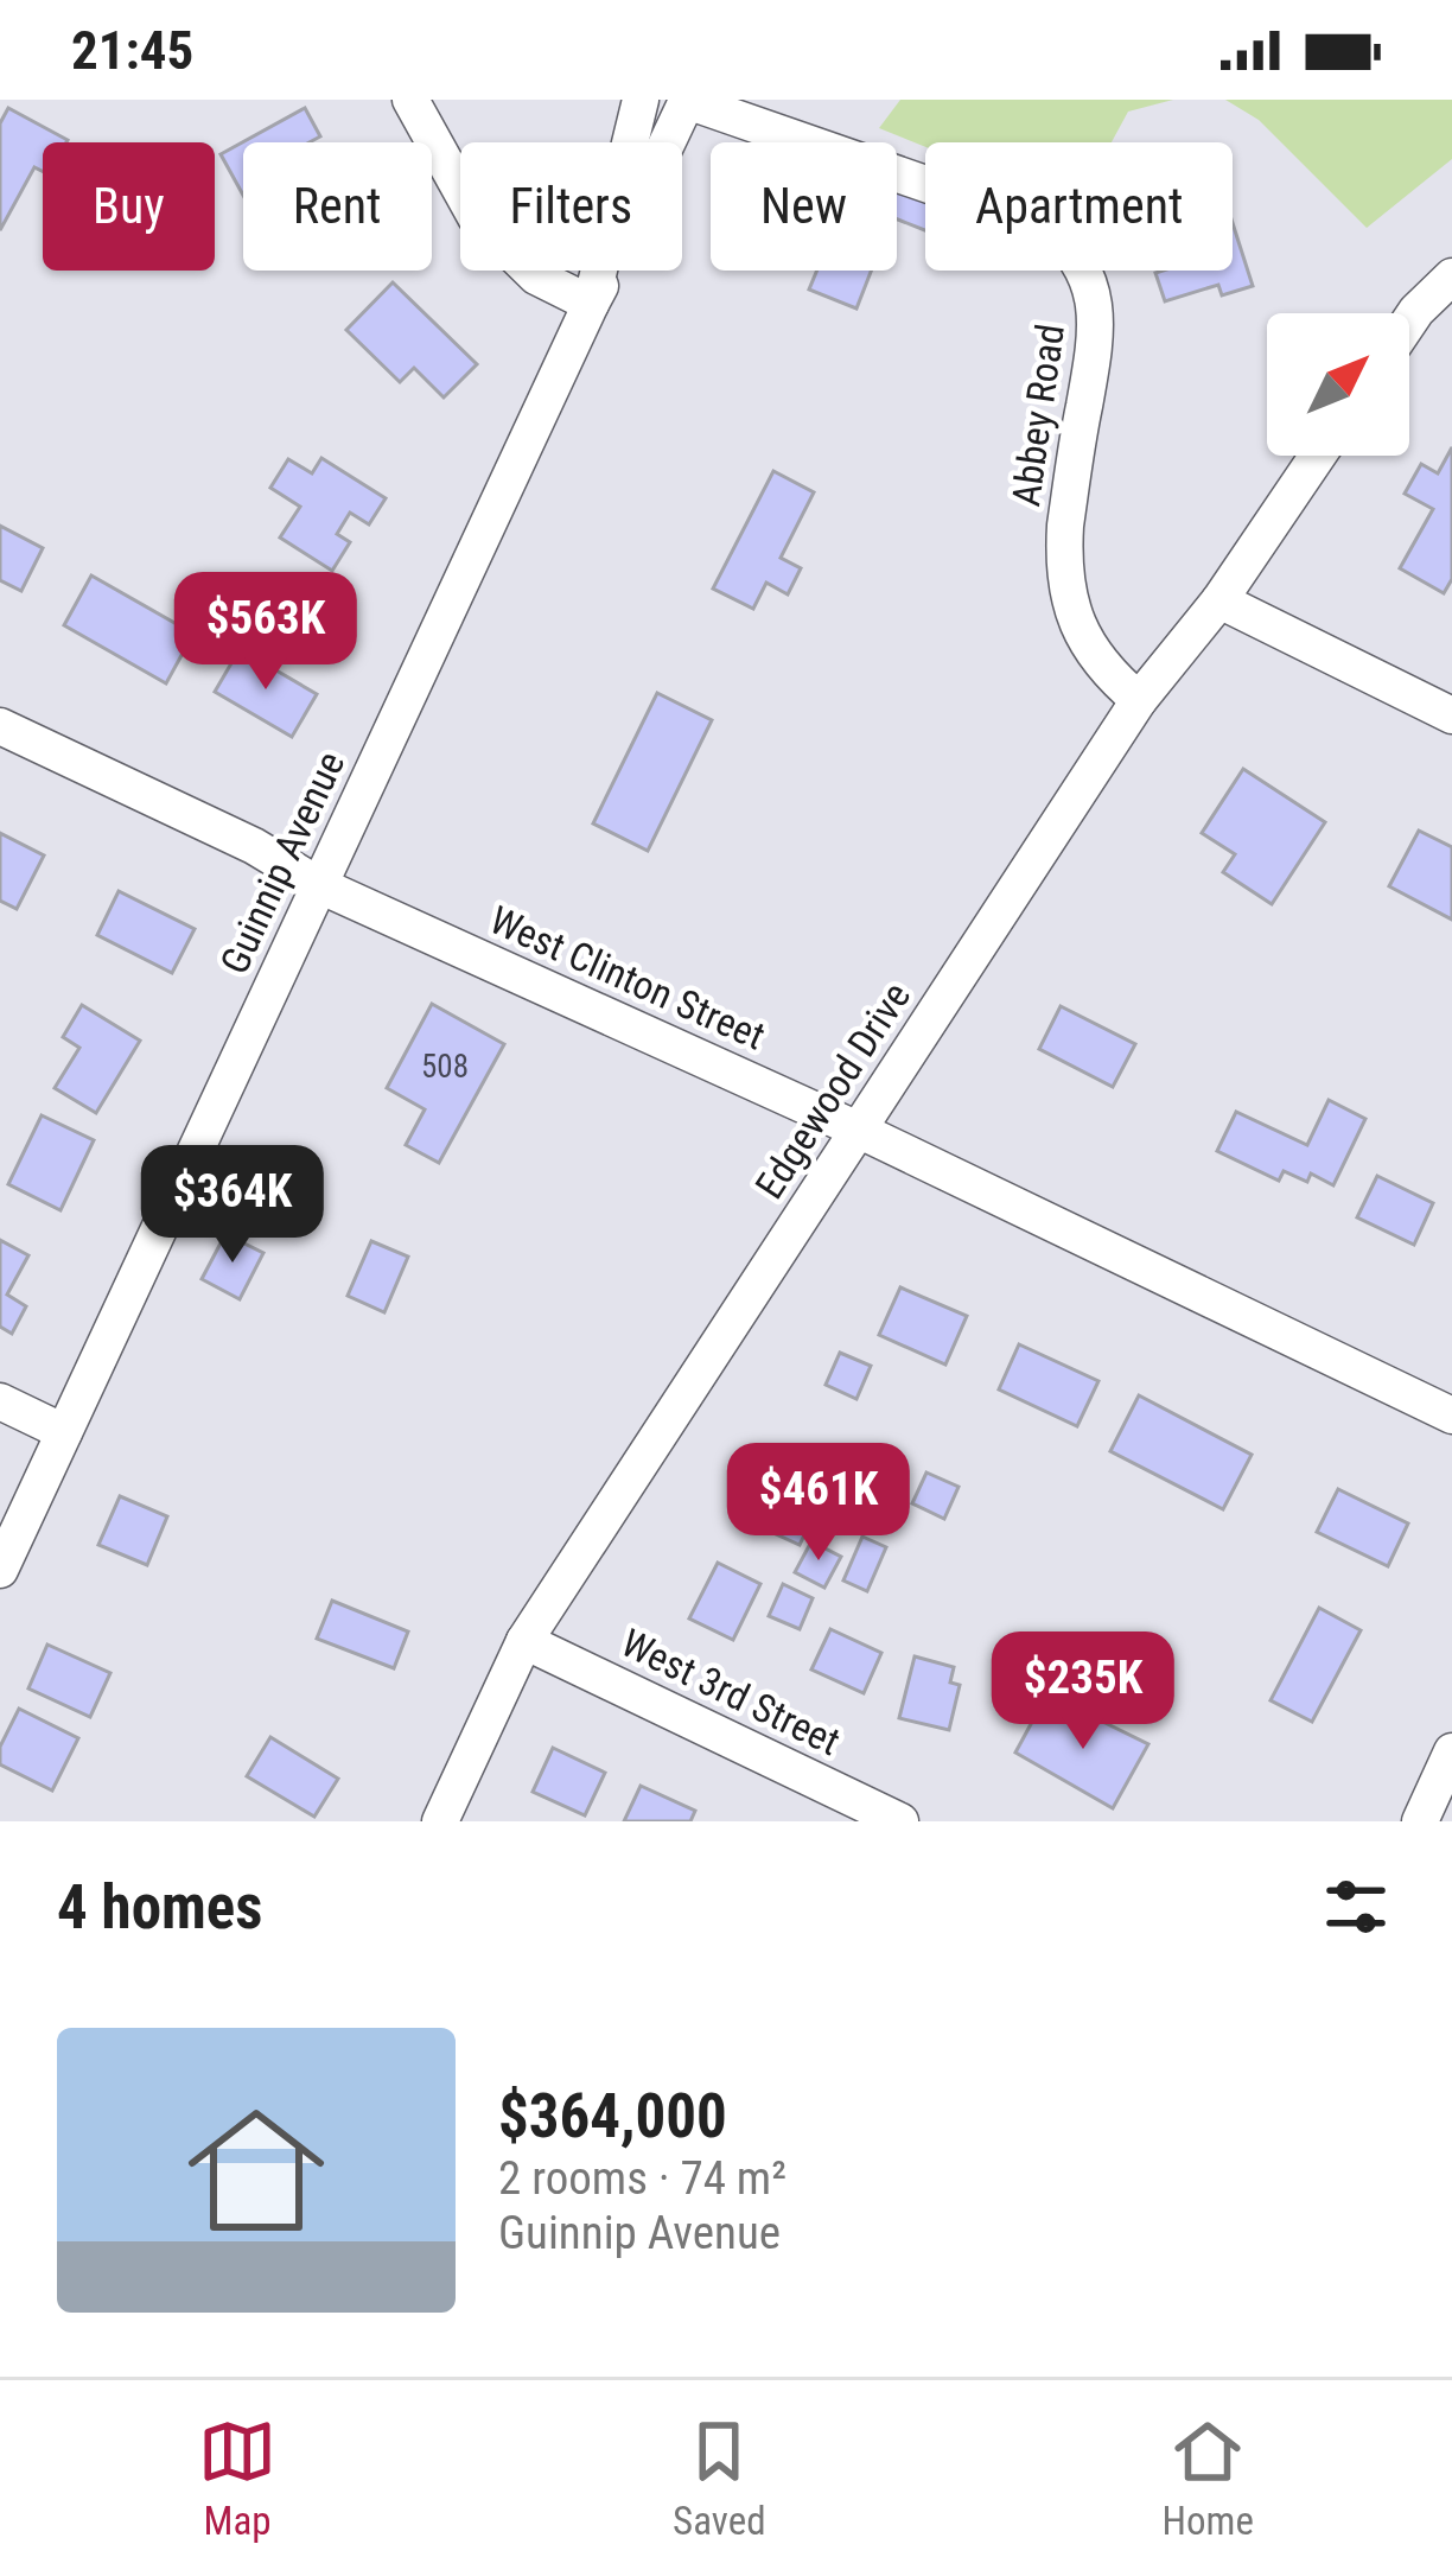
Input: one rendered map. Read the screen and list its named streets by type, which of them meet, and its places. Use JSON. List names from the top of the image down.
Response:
{
  "streets": {
    "street": [
      "Abbey Road",
      "Guinnip Avenue",
      "West Clinton Street",
      "Edgewood Drive",
      "West 3rd Street"
    ]
  },
  "crossings": [
    ["Abbey Road", "Guinnip Avenue"],
    ["Abbey Road", "Edgewood Drive"],
    ["Guinnip Avenue", "West Clinton Street"],
    ["West Clinton Street", "Edgewood Drive"],
    ["Edgewood Drive", "West 3rd Street"]
  ],
  "house_numbers": ["508"],
  "north": "top right",
  "page": {
    "status": "21:45",
    "chip": [
      "Buy",
      "Rent",
      "Filters",
      "New",
      "Apartment"
    ],
    "price": [
      "$563K",
      "$364K",
      "$461K",
      "$235K"
    ],
    "heading": "4 homes",
    "list": [
      {
        "name": "$364,000",
        "note": "2 rooms · 74 m² · Guinnip Avenue"
      }
    ],
    "tabs": ["Map", "Saved", "Home"]
  }
}
